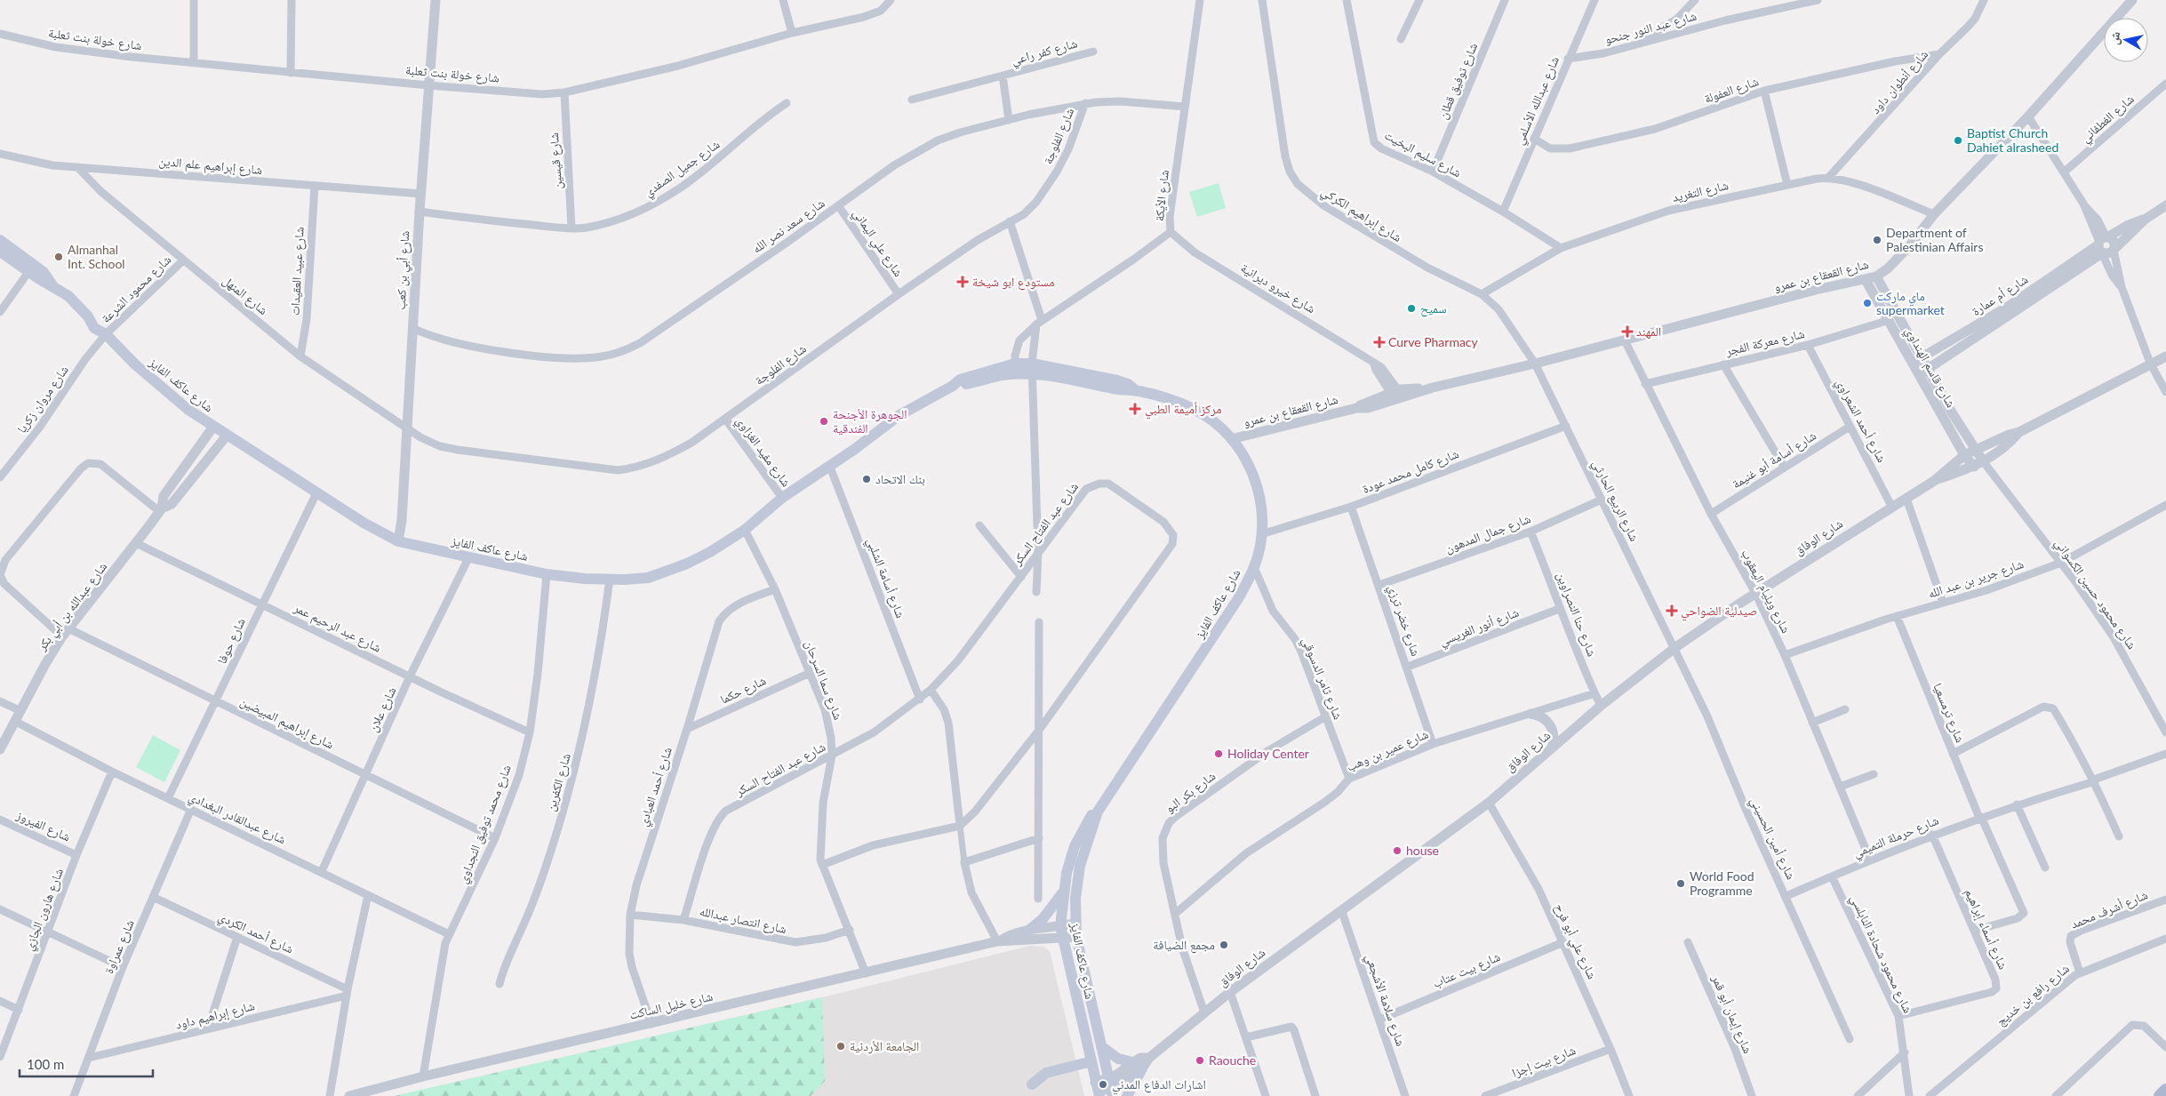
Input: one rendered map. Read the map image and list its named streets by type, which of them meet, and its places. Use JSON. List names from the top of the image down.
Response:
{
  "streets": {
    "main road": ["شارع عاكف الفايز"],
    "street": [
      "شارع عبد النور جنحو",
      "شارع خولة بنت ثعلبة",
      "شارع كفر راعي",
      "شارع توفيق قطان",
      "شارع أنطوان داود",
      "شارع العفولة",
      "شارع عبدالله الأسلمي",
      "شارع الغطفاني",
      "شارع الفلوجة",
      "شارع سليم البخيت",
      "شارع قيسين",
      "شارع إبراهيم علم الدين",
      "شارع جميل الصفدي",
      "شارع التغريد",
      "شارع الأيكة",
      "شارع إبراهيم الكركي",
      "شارع سعد نصر الله",
      "شارع علي اليماني",
      "شارع أبي بن كعب",
      "شارع عبيد العقيدات",
      "شارع القعقاع بن عمرو",
      "شارع خيرو ديرانية",
      "شارع محمود الشرعة",
      "شارع المنهل",
      "شارع أم عمارة",
      "شارع معركة الفجر",
      "شارع قاسم الهنداوي",
      "شارع مروان زكريا",
      "شارع أحمد الشعراوي",
      "شارع مفيد الغزاوي",
      "شارع أسامة أبو غنيمة",
      "شارع كامل محمد عودة",
      "شارع الربيع الحارثي",
      "شارع عبد الفتاح السكر",
      "شارع جمال المدهون",
      "شارع الوفاق",
      "شارع أسامة الشلبي",
      "شارع جرير بن عبد الله",
      "شارع ويليام اليعقوب",
      "شارع محمود حسين الكسواني",
      "شارع عبدالله بن أبي بكر",
      "شارع حنا النصراوين",
      "شارع خضر ترزي",
      "شارع أنور الغريسي",
      "شارع عبد الرحيم عمر",
      "شارع حوفا",
      "شارع ثامر الدسوقي",
      "شارع سما السرحان",
      "شارع حكما",
      "شارع علان",
      "شارع ترمسعيا",
      "شارع إبراهيم المبيضين",
      "شارع عمير بن وهب",
      "شارع الكفرين",
      "شارع أحمد العبادي",
      "شارع بكر البو",
      "شارع عبدالقادر البغدادي",
      "شارع محمد توفيق النجداوي",
      "شارع الفيروز",
      "شارع حرملة التميمي",
      "شارع أمين الحسيني",
      "شارع هارون الجازي",
      "شارع أشرف محمد",
      "شارع انتصار عبدالله",
      "شارع أسماء إبراهيم",
      "شارع أحمد الكردي",
      "شارع علي أبو فرح",
      "شارع عمراوة",
      "شارع محمود شحادة النابلسي",
      "شارع بيت عتاب",
      "شارع رافع بن خديج",
      "شارع سلامة الأشجعي",
      "شارع خليل الساكت",
      "شارع إيمان أبو قمر",
      "شارع إبراهيم داود",
      "شارع بيت إجزا"
    ]
  },
  "crossings": [
    ["شارع عبد النور جنحو", "شارع عبدالله الأسلمي"],
    ["شارع خولة بنت ثعلبة", "شارع قيسين"],
    ["شارع خولة بنت ثعلبة", "شارع أبي بن كعب"],
    ["شارع كفر راعي", "شارع سعد نصر الله"],
    ["شارع توفيق قطان", "شارع سليم البخيت"],
    ["شارع أنطوان داود", "شارع العفولة"],
    ["شارع أنطوان داود", "شارع التغريد"],
    ["شارع العفولة", "شارع عبدالله الأسلمي"],
    ["شارع عبدالله الأسلمي", "شارع سليم البخيت"],
    ["شارع الفلوجة", "شارع سعد نصر الله"],
    ["شارع الفلوجة", "شارع علي اليماني"],
    ["شارع الفلوجة", "شارع أبي بن كعب"],
    ["شارع الفلوجة", "شارع المنهل"],
    ["شارع الفلوجة", "شارع مفيد الغزاوي"],
    ["شارع سليم البخيت", "شارع التغريد"],
    ["شارع قيسين", "شارع جميل الصفدي"],
    ["شارع إبراهيم علم الدين", "شارع أبي بن كعب"],
    ["شارع إبراهيم علم الدين", "شارع عبيد العقيدات"],
    ["شارع إبراهيم علم الدين", "شارع المنهل"],
    ["شارع جميل الصفدي", "شارع أبي بن كعب"],
    ["شارع التغريد", "شارع إبراهيم الكركي"],
    ["شارع التغريد", "شارع القعقاع بن عمرو"],
    ["شارع الأيكة", "شارع سعد نصر الله"],
    ["شارع الأيكة", "شارع خيرو ديرانية"],
    ["شارع الأيكة", "شارع عاكف الفايز"],
    ["شارع إبراهيم الكركي", "شارع القعقاع بن عمرو"],
    ["شارع إبراهيم الكركي", "شارع الربيع الحارثي"],
    ["شارع سعد نصر الله", "شارع علي اليماني"],
    ["شارع سعد نصر الله", "شارع أبي بن كعب"],
    ["شارع أبي بن كعب", "شارع المنهل"],
    ["شارع أبي بن كعب", "شارع عاكف الفايز"],
    ["شارع عبيد العقيدات", "شارع المنهل"],
    ["شارع القعقاع بن عمرو", "شارع خيرو ديرانية"],
    ["شارع القعقاع بن عمرو", "شارع قاسم الهنداوي"],
    ["شارع القعقاع بن عمرو", "شارع عاكف الفايز"],
    ["شارع القعقاع بن عمرو", "شارع الربيع الحارثي"],
    ["شارع القعقاع بن عمرو", "شارع ويليام اليعقوب"],
    ["شارع محمود الشرعة", "شارع المنهل"],
    ["شارع محمود الشرعة", "شارع عاكف الفايز"],
    ["شارع محمود الشرعة", "شارع مروان زكريا"],
    ["شارع أم عمارة", "شارع قاسم الهنداوي"],
    ["شارع معركة الفجر", "شارع قاسم الهنداوي"],
    ["شارع معركة الفجر", "شارع أحمد الشعراوي"],
    ["شارع معركة الفجر", "شارع ويليام اليعقوب"],
    ["شارع قاسم الهنداوي", "شارع الوفاق"],
    ["شارع قاسم الهنداوي", "شارع محمود حسين الكسواني"],
    ["شارع عاكف الفايز", "شارع مروان زكريا"],
    ["شارع عاكف الفايز", "شارع مفيد الغزاوي"],
    ["شارع عاكف الفايز", "شارع كامل محمد عودة"],
    ["شارع عاكف الفايز", "شارع الوفاق"],
    ["شارع عاكف الفايز", "شارع أسامة الشلبي"],
    ["شارع عاكف الفايز", "شارع عبدالله بن أبي بكر"],
    ["شارع عاكف الفايز", "شارع حوفا"],
    ["شارع عاكف الفايز", "شارع ثامر الدسوقي"],
    ["شارع عاكف الفايز", "شارع سما السرحان"],
    ["شارع عاكف الفايز", "شارع علان"],
    ["شارع عاكف الفايز", "شارع الكفرين"],
    ["شارع عاكف الفايز", "شارع محمد توفيق النجداوي"],
    ["شارع عاكف الفايز", "شارع خليل الساكت"],
    ["شارع أحمد الشعراوي", "شارع أسامة أبو غنيمة"],
    ["شارع أحمد الشعراوي", "شارع الوفاق"],
    ["شارع أسامة أبو غنيمة", "شارع ويليام اليعقوب"],
    ["شارع كامل محمد عودة", "شارع الربيع الحارثي"],
    ["شارع كامل محمد عودة", "شارع خضر ترزي"],
    ["شارع الربيع الحارثي", "شارع جمال المدهون"],
    ["شارع الربيع الحارثي", "شارع الوفاق"],
    ["شارع الربيع الحارثي", "شارع أمين الحسيني"],
    ["شارع عبد الفتاح السكر", "شارع أسامة الشلبي"],
    ["شارع عبد الفتاح السكر", "شارع سما السرحان"],
    ["شارع عبد الفتاح السكر", "شارع انتصار عبدالله"],
    ["شارع جمال المدهون", "شارع حنا النصراوين"],
    ["شارع جمال المدهون", "شارع خضر ترزي"],
    ["شارع الوفاق", "شارع ويليام اليعقوب"],
    ["شارع الوفاق", "شارع محمود حسين الكسواني"],
    ["شارع الوفاق", "شارع حنا النصراوين"],
    ["شارع الوفاق", "شارع بكر البو"],
    ["شارع الوفاق", "شارع أمين الحسيني"],
    ["شارع الوفاق", "شارع علي أبو فرح"],
    ["شارع الوفاق", "شارع سلامة الأشجعي"],
    ["شارع جرير بن عبد الله", "شارع ويليام اليعقوب"],
    ["شارع جرير بن عبد الله", "شارع محمود حسين الكسواني"],
    ["شارع جرير بن عبد الله", "شارع ترمسعيا"],
    ["شارع ويليام اليعقوب", "شارع حرملة التميمي"],
    ["شارع عبدالله بن أبي بكر", "شارع عبد الرحيم عمر"],
    ["شارع عبدالله بن أبي بكر", "شارع إبراهيم المبيضين"],
    ["شارع عبدالله بن أبي بكر", "شارع عبدالقادر البغدادي"],
    ["شارع حنا النصراوين", "شارع أنور الغريسي"],
    ["شارع حنا النصراوين", "شارع عمير بن وهب"],
    ["شارع خضر ترزي", "شارع أنور الغريسي"],
    ["شارع خضر ترزي", "شارع عمير بن وهب"],
    ["شارع عبد الرحيم عمر", "شارع حوفا"],
    ["شارع عبد الرحيم عمر", "شارع علان"],
    ["شارع عبد الرحيم عمر", "شارع محمد توفيق النجداوي"],
    ["شارع حوفا", "شارع إبراهيم المبيضين"],
    ["شارع حوفا", "شارع عبدالقادر البغدادي"],
    ["شارع ثامر الدسوقي", "شارع عمير بن وهب"],
    ["شارع ثامر الدسوقي", "شارع بكر البو"],
    ["شارع سما السرحان", "شارع حكما"],
    ["شارع سما السرحان", "شارع أحمد العبادي"],
    ["شارع سما السرحان", "شارع انتصار عبدالله"],
    ["شارع سما السرحان", "شارع خليل الساكت"],
    ["شارع حكما", "شارع أحمد العبادي"],
    ["شارع علان", "شارع إبراهيم المبيضين"],
    ["شارع علان", "شارع عبدالقادر البغدادي"],
    ["شارع ترمسعيا", "شارع حرملة التميمي"],
    ["شارع ترمسعيا", "شارع أسماء إبراهيم"],
    ["شارع إبراهيم المبيضين", "شارع محمد توفيق النجداوي"],
    ["شارع عمير بن وهب", "شارع بكر البو"],
    ["شارع أحمد العبادي", "شارع انتصار عبدالله"],
    ["شارع أحمد العبادي", "شارع خليل الساكت"],
    ["شارع عبدالقادر البغدادي", "شارع محمد توفيق النجداوي"],
    ["شارع عبدالقادر البغدادي", "شارع هارون الجازي"],
    ["شارع عبدالقادر البغدادي", "شارع عمراوة"],
    ["شارع محمد توفيق النجداوي", "شارع خليل الساكت"],
    ["شارع الفيروز", "شارع هارون الجازي"],
    ["شارع حرملة التميمي", "شارع أمين الحسيني"],
    ["شارع حرملة التميمي", "شارع أسماء إبراهيم"],
    ["شارع حرملة التميمي", "شارع محمود شحادة النابلسي"],
    ["شارع أشرف محمد", "شارع رافع بن خديج"],
    ["شارع أسماء إبراهيم", "شارع محمود شحادة النابلسي"],
    ["شارع أحمد الكردي", "شارع عمراوة"],
    ["شارع أحمد الكردي", "شارع إبراهيم داود"],
    ["شارع علي أبو فرح", "شارع بيت عتاب"],
    ["شارع علي أبو فرح", "شارع بيت إجزا"],
    ["شارع عمراوة", "شارع إبراهيم داود"],
    ["شارع بيت عتاب", "شارع سلامة الأشجعي"]
  ],
  "places": {
    "other": [
      "Baptist Church Dahiet alrasheed",
      "Department of Palestinian Affairs",
      "Almanhal Int. School",
      "ماي ماركت supermarket",
      "سميح",
      "الجوهرة الأجنحة الفندقية",
      "بنك الاتحاد",
      "Holiday Center",
      "house",
      "World Food Programme",
      "مجمع الضيافة",
      "الجامعة الأردنية",
      "Raouche",
      "اشارات الدفاع المدني"
    ],
    "health": [
      "مستودع ابو شيخة",
      "المهند",
      "Curve Pharmacy",
      "مركز أميمة الطبي",
      "صيدلية الضواحي"
    ]
  },
  "scale_bar": "100 m",
  "north": "left"
}
